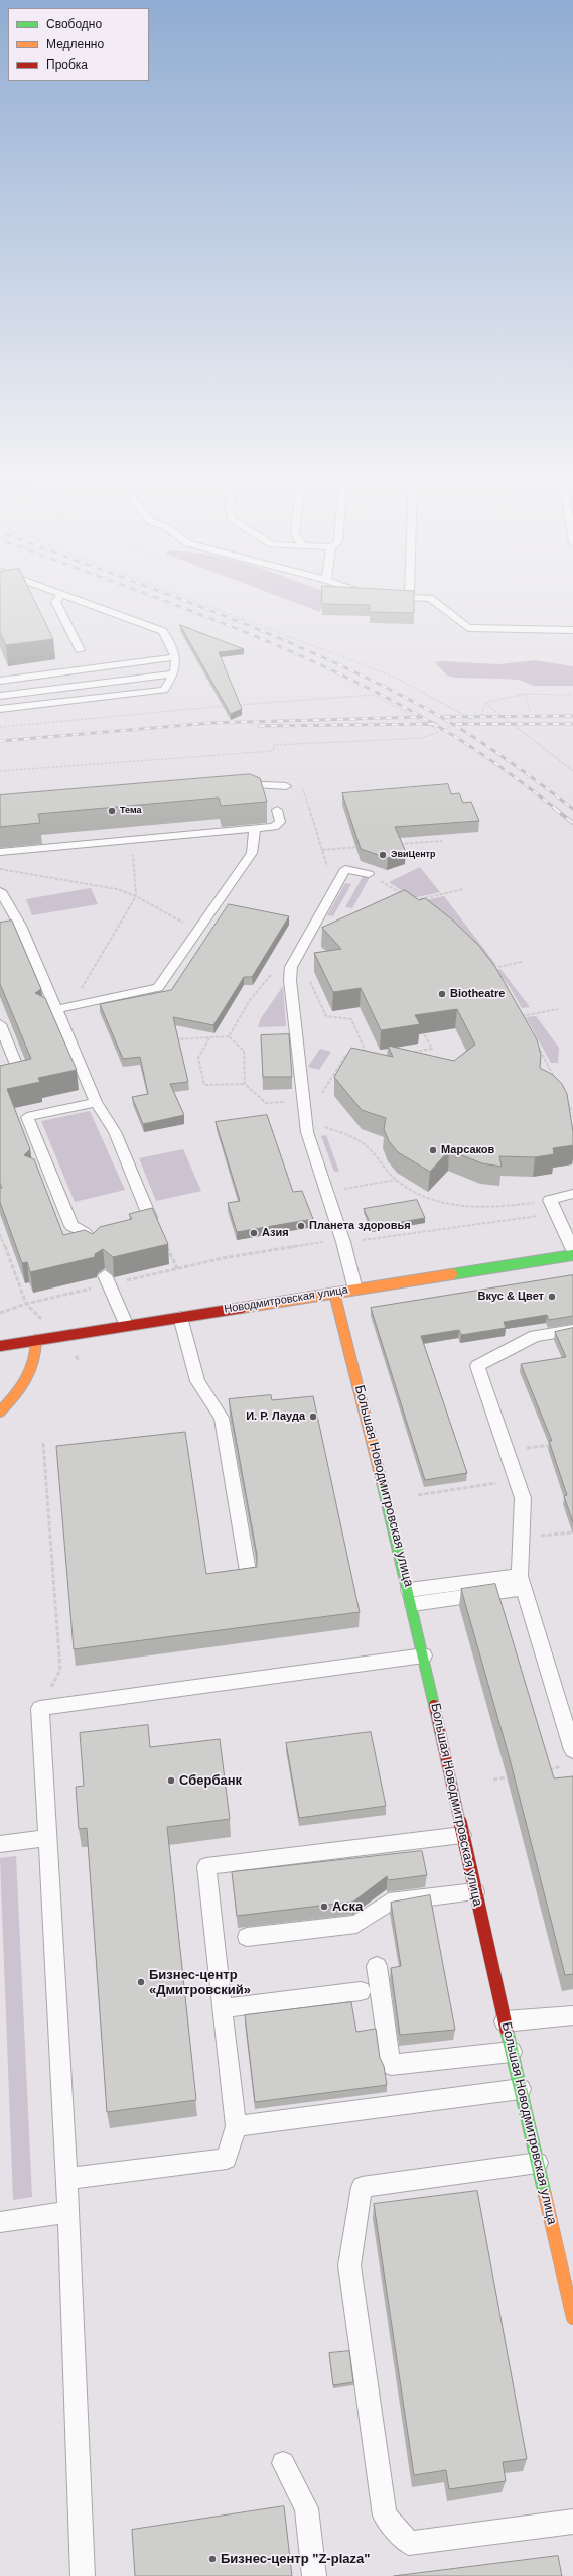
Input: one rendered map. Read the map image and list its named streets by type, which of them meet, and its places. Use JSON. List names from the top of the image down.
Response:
{
  "streets": {
    "street": ["Новодмитровская улица", "Большая Новодмитровская улица"]
  },
  "crossings": [
    ["Новодмитровская улица", "Большая Новодмитровская улица"]
  ],
  "places": [
    "Тема",
    "ЭвиЦентр",
    "Biotheatre",
    "Марсаков",
    "Планета здоровья",
    "Азия",
    "Вкус & Цвет",
    "И. Р. Лауда",
    "Сбербанк",
    "Аска",
    "Бизнес-центр «Дмитровский»",
    "Бизнес-центр \"Z-plaza\""
  ],
  "legend": ["Свободно", "Медленно", "Пробка"]
}
